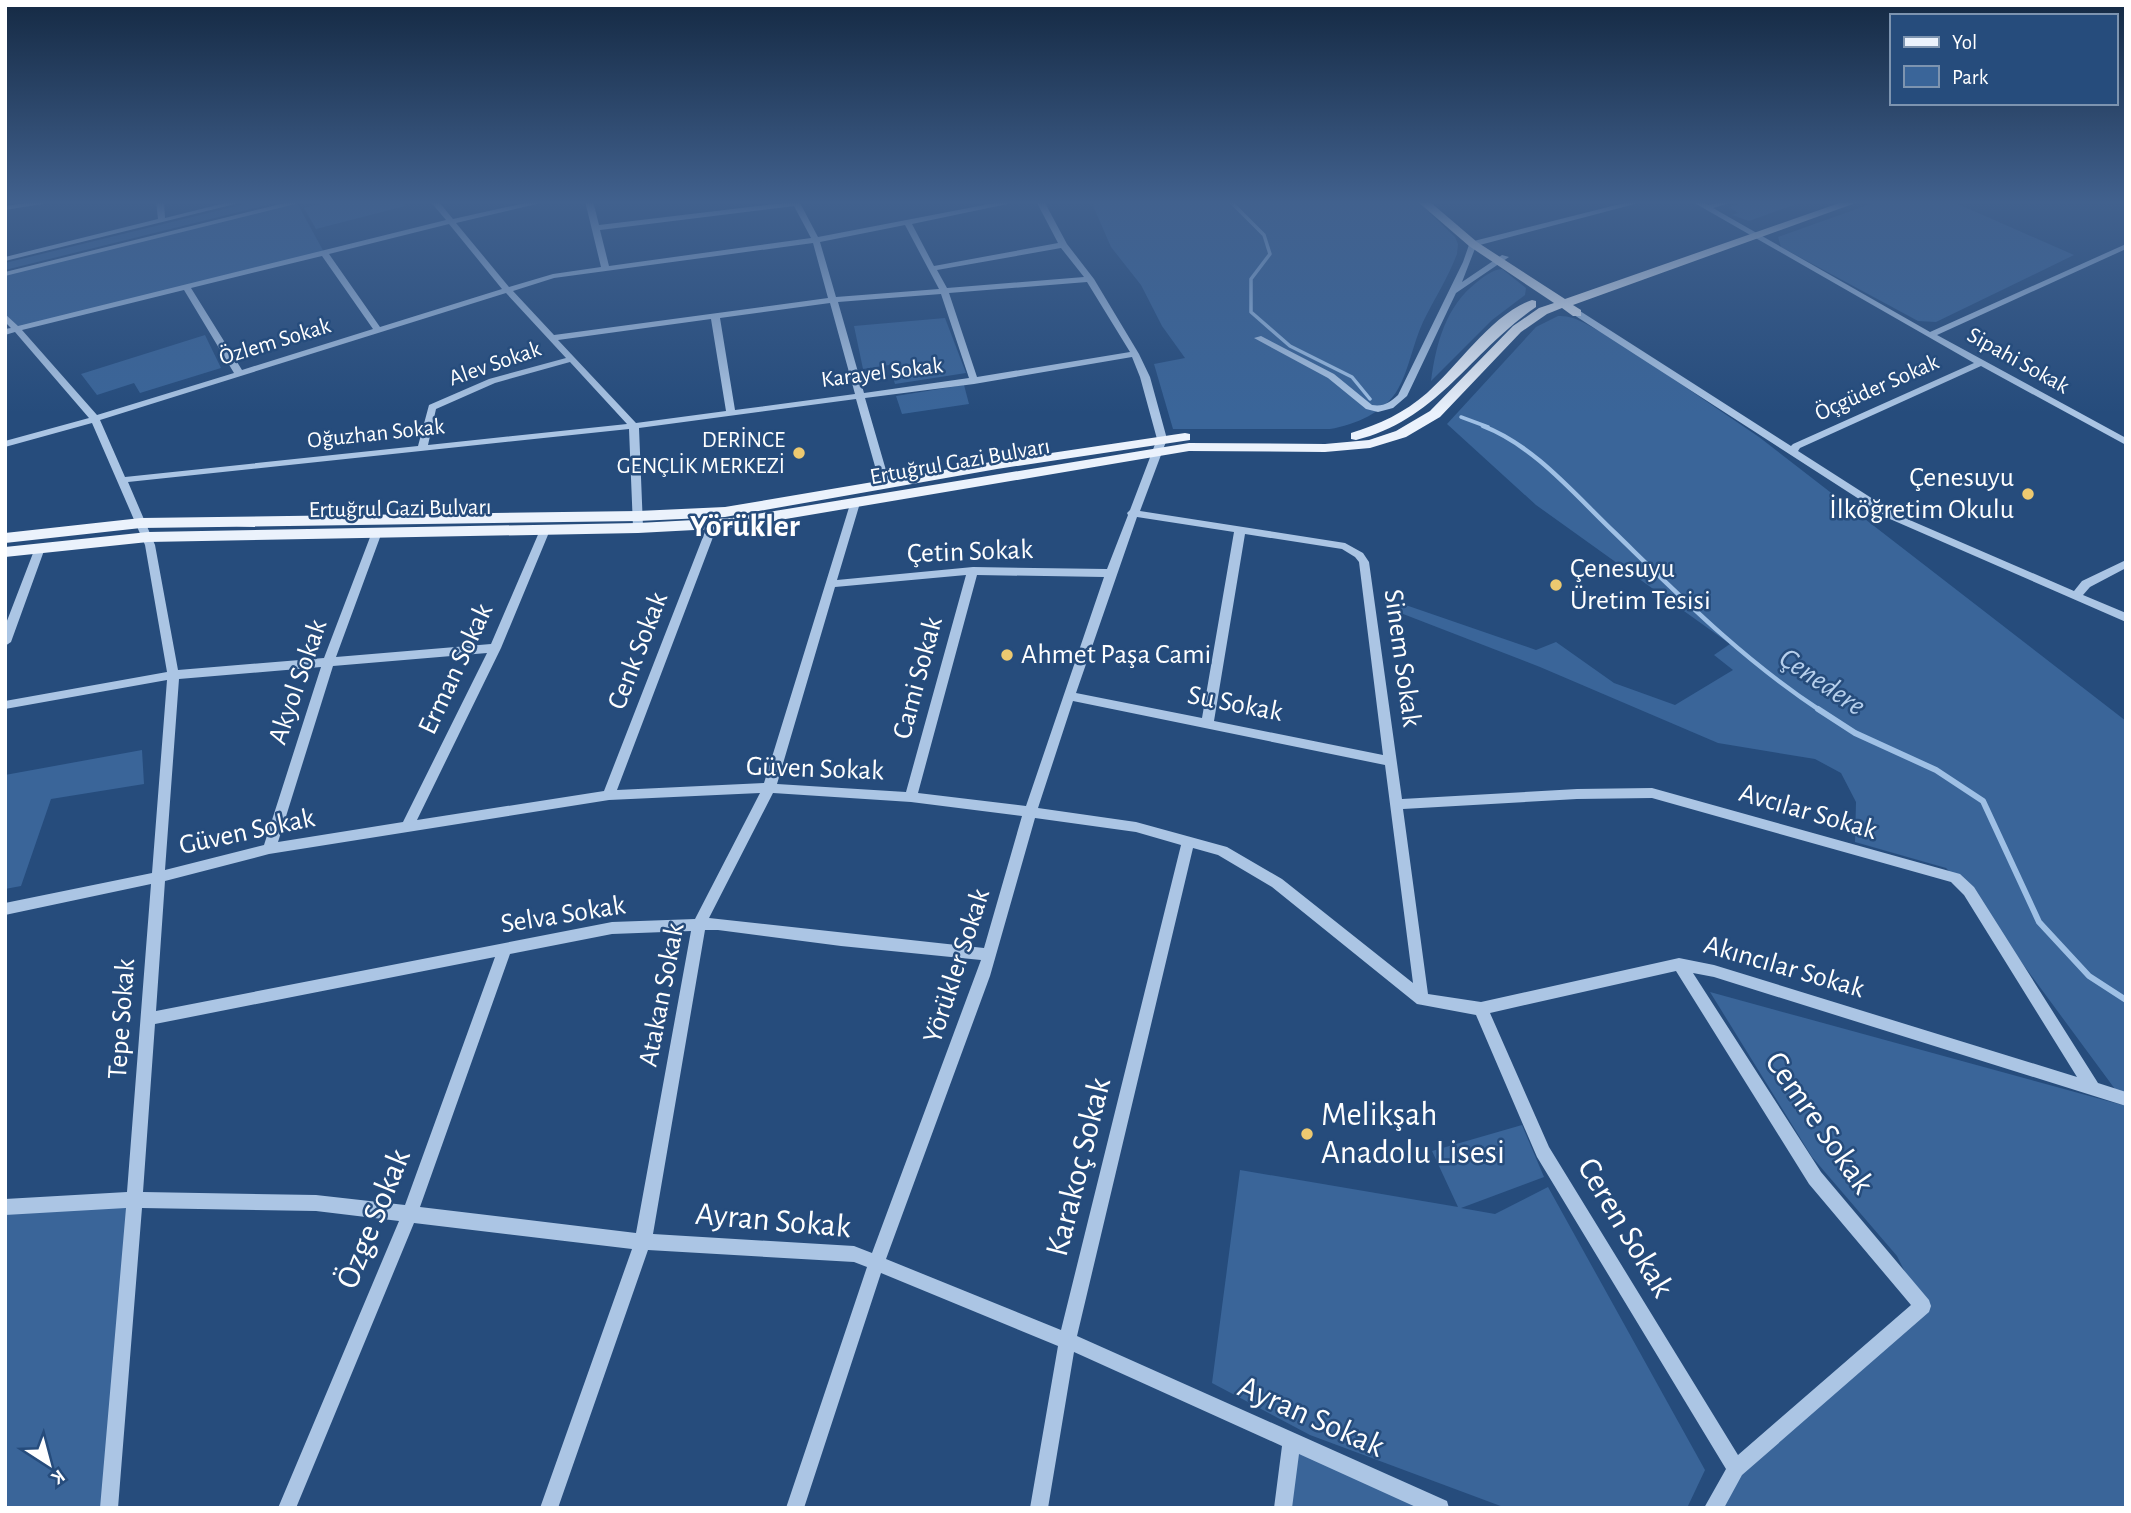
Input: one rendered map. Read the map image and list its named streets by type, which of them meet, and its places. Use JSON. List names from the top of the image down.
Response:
{
  "streets": {
    "main road": ["Ertuğrul Gazi Bulvarı"],
    "street": [
      "Özlem Sokak",
      "Sipahi Sokak",
      "Alev Sokak",
      "Karayel Sokak",
      "Öçgüder Sokak",
      "Oğuzhan Sokak",
      "Çetin Sokak",
      "Cenk Sokak",
      "Sinem Sokak",
      "Erman Sokak",
      "Cami Sokak",
      "Akyol Sokak",
      "Su Sokak",
      "Güven Sokak",
      "Avcılar Sokak",
      "Selva Sokak",
      "Yörükler Sokak",
      "Akıncılar Sokak",
      "Atakan Sokak",
      "Tepe Sokak",
      "Cemre Sokak",
      "Karakoç Sokak",
      "Özge Sokak",
      "Ayran Sokak",
      "Ceren Sokak"
    ]
  },
  "crossings": [
    ["Özlem Sokak", "Tepe Sokak"],
    ["Sipahi Sokak", "Öçgüder Sokak"],
    ["Alev Sokak", "Oğuzhan Sokak"],
    ["Karayel Sokak", "Oğuzhan Sokak"],
    ["Oğuzhan Sokak", "Tepe Sokak"],
    ["Ertuğrul Gazi Bulvarı", "Cenk Sokak"],
    ["Ertuğrul Gazi Bulvarı", "Erman Sokak"],
    ["Ertuğrul Gazi Bulvarı", "Akyol Sokak"],
    ["Ertuğrul Gazi Bulvarı", "Yörükler Sokak"],
    ["Ertuğrul Gazi Bulvarı", "Atakan Sokak"],
    ["Ertuğrul Gazi Bulvarı", "Tepe Sokak"],
    ["Çetin Sokak", "Cami Sokak"],
    ["Çetin Sokak", "Yörükler Sokak"],
    ["Çetin Sokak", "Atakan Sokak"],
    ["Cenk Sokak", "Güven Sokak"],
    ["Sinem Sokak", "Su Sokak"],
    ["Sinem Sokak", "Güven Sokak"],
    ["Sinem Sokak", "Avcılar Sokak"],
    ["Sinem Sokak", "Yörükler Sokak"],
    ["Sinem Sokak", "Akıncılar Sokak"],
    ["Erman Sokak", "Güven Sokak"],
    ["Cami Sokak", "Güven Sokak"],
    ["Akyol Sokak", "Güven Sokak"],
    ["Su Sokak", "Yörükler Sokak"],
    ["Güven Sokak", "Yörükler Sokak"],
    ["Güven Sokak", "Akıncılar Sokak"],
    ["Güven Sokak", "Atakan Sokak"],
    ["Güven Sokak", "Tepe Sokak"],
    ["Güven Sokak", "Karakoç Sokak"],
    ["Avcılar Sokak", "Akıncılar Sokak"],
    ["Selva Sokak", "Yörükler Sokak"],
    ["Selva Sokak", "Atakan Sokak"],
    ["Selva Sokak", "Tepe Sokak"],
    ["Selva Sokak", "Özge Sokak"],
    ["Yörükler Sokak", "Ayran Sokak"],
    ["Akıncılar Sokak", "Cemre Sokak"],
    ["Akıncılar Sokak", "Ceren Sokak"],
    ["Atakan Sokak", "Ayran Sokak"],
    ["Tepe Sokak", "Ayran Sokak"],
    ["Karakoç Sokak", "Ayran Sokak"],
    ["Özge Sokak", "Ayran Sokak"]
  ],
  "districts": ["Yörükler"],
  "water": ["Çenedere"],
  "places": [
    "DERİNCE GENÇLİK MERKEZİ",
    "Çenesuyu İlköğretim Okulu",
    "Çenesuyu Üretim Tesisi",
    "Ahmet Paşa Cami",
    "Melikşah Anadolu Lisesi"
  ],
  "legend": ["Yol", "Park"],
  "north": "bottom right"
}
